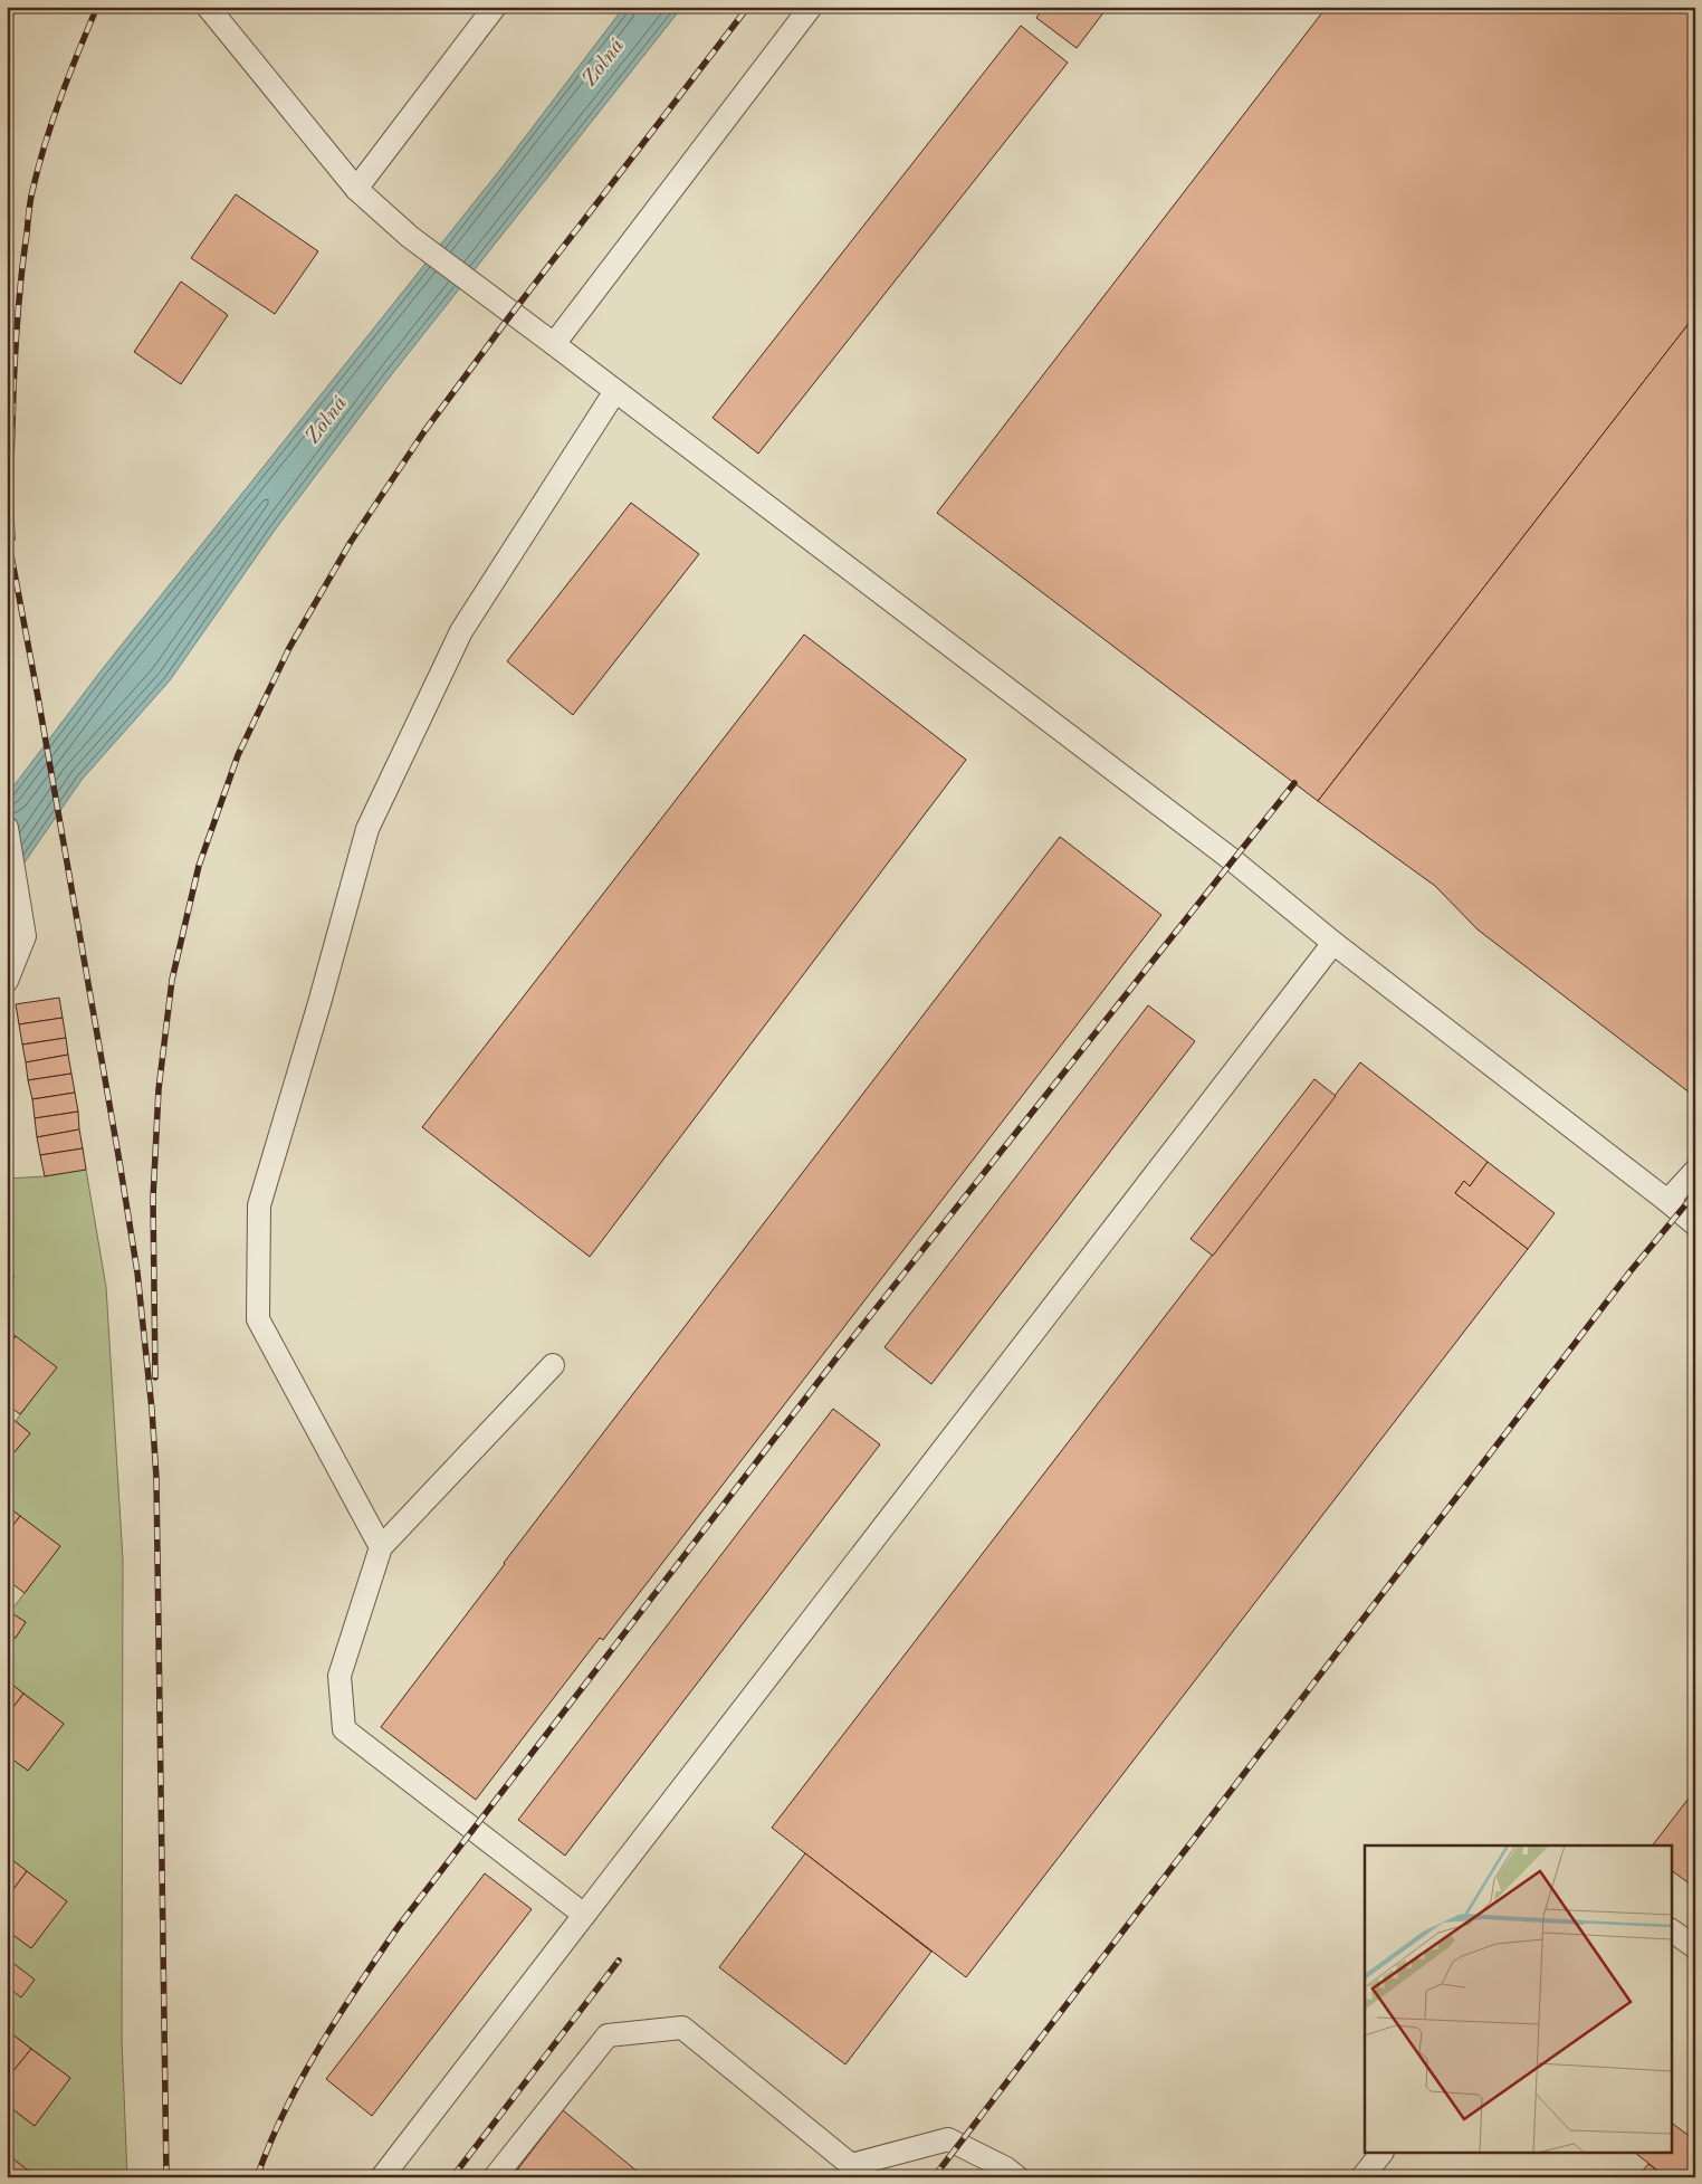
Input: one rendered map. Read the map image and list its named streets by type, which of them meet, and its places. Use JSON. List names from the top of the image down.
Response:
{
  "water": ["Zolná"]
}
